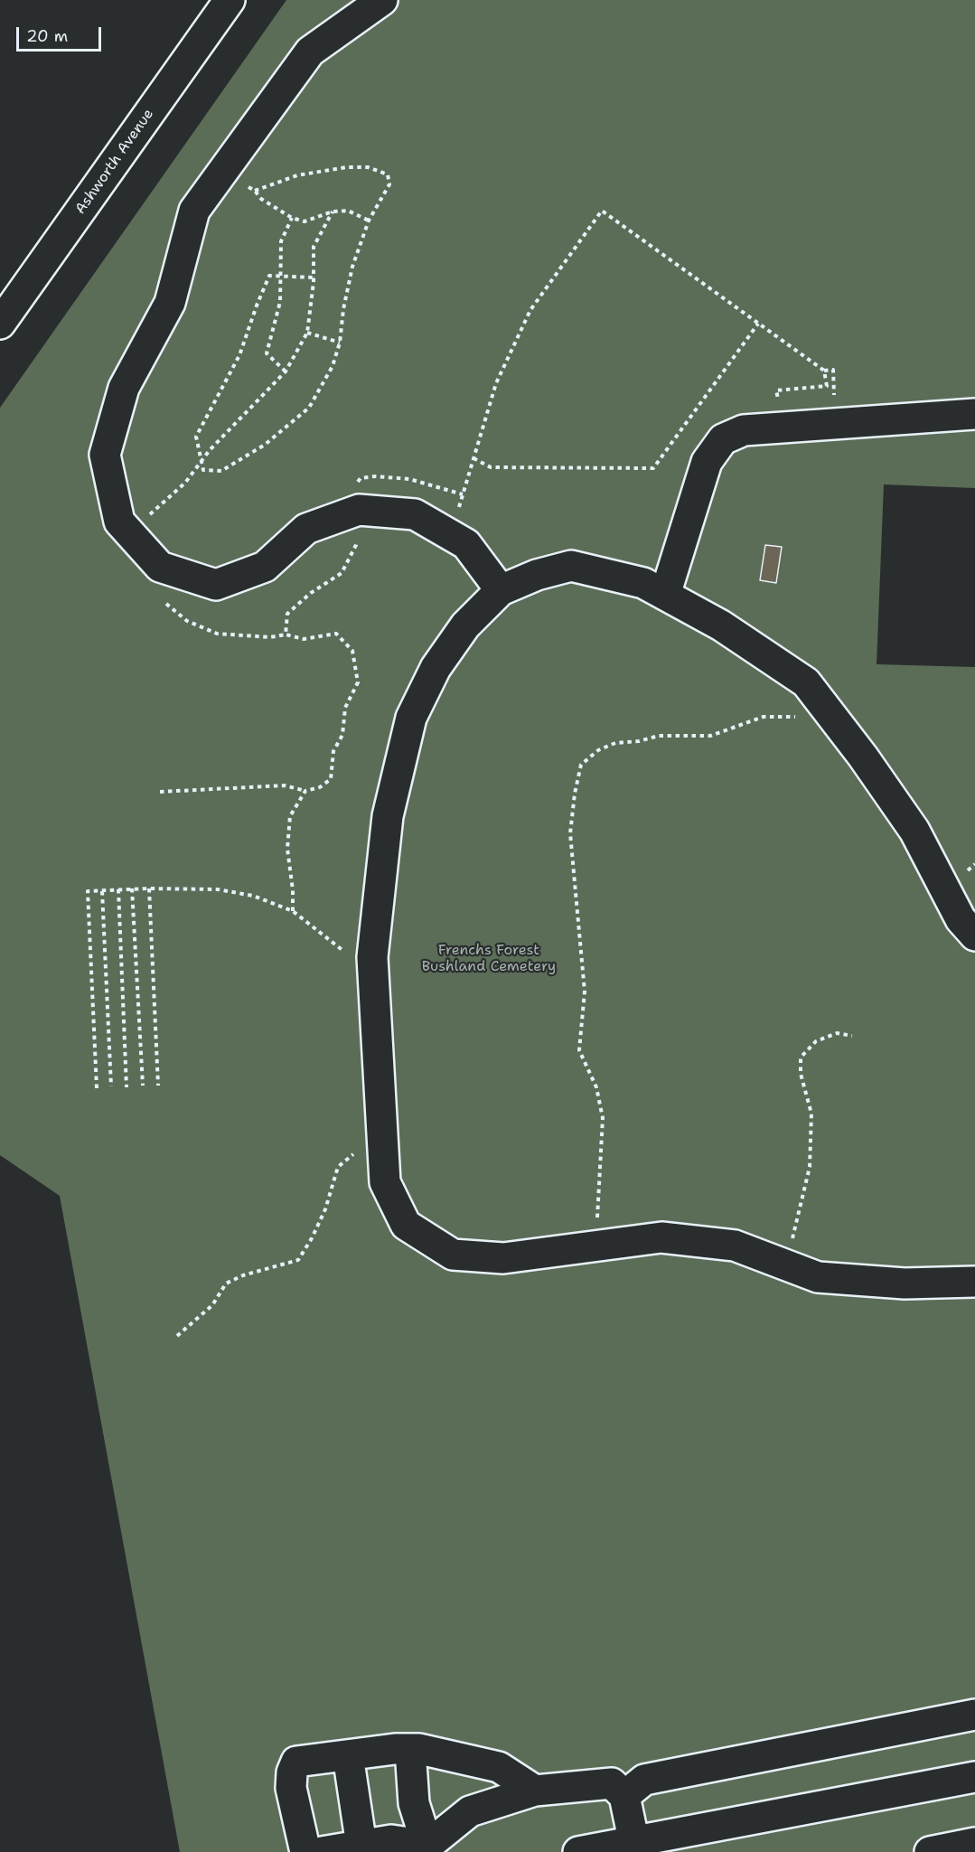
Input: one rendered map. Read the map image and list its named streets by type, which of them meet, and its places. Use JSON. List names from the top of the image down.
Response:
{
  "streets": {
    "street": ["Ashworth Avenue"]
  },
  "parks": ["Frenchs Forest Bushland Cemetery"],
  "scale_bar": "20 m"
}
